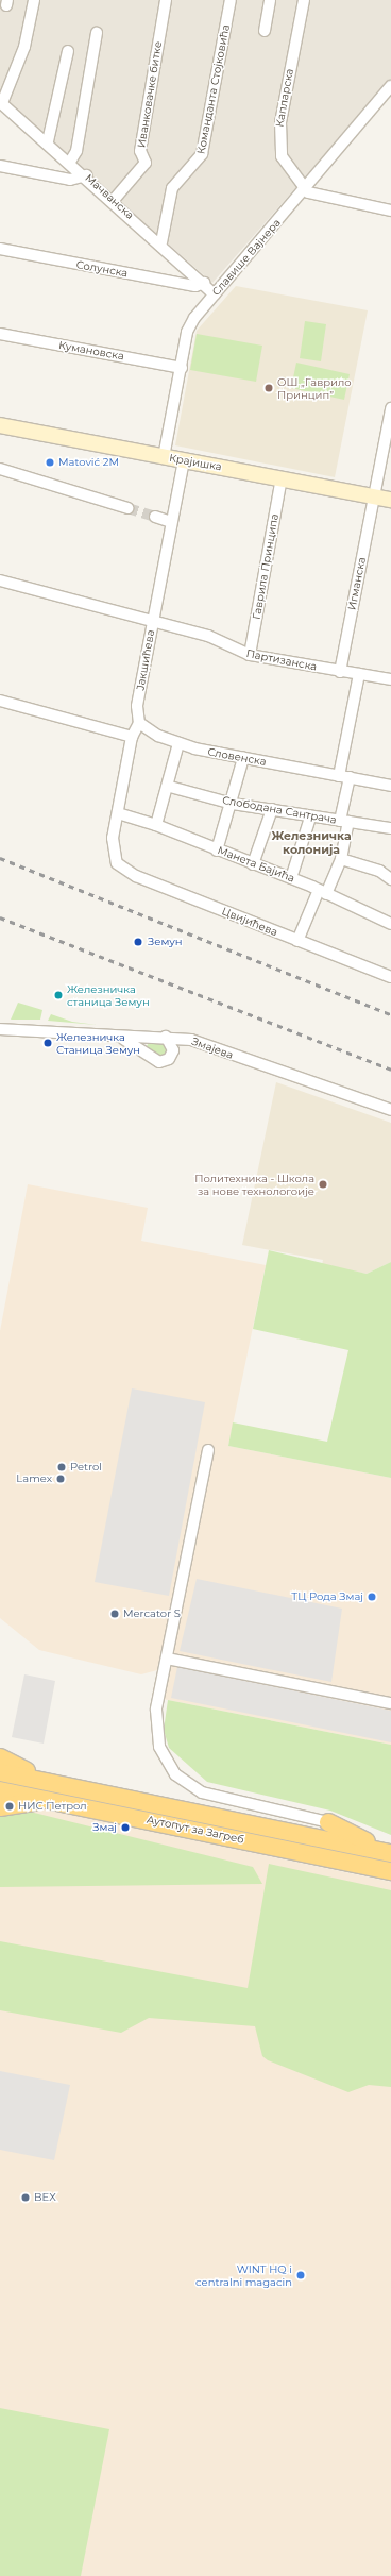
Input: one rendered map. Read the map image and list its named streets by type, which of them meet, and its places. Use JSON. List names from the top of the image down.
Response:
{
  "streets": {
    "highway": ["Аутопут за Загреб"],
    "main road": ["Крајишка"],
    "street": [
      "Команданта Стојковића",
      "Иванковачке битке",
      "Капларска",
      "Мачванска",
      "Славише Вајнера",
      "Солунска",
      "Кумановска",
      "Гаврила Принципа",
      "Игманска",
      "Јакшићева",
      "Партизанска",
      "Словенска",
      "Слободана Сантрача",
      "Манета Бајића",
      "Цвијићева",
      "Змајева"
    ]
  },
  "crossings": [
    ["Команданта Стојковића", "Мачванска"],
    ["Иванковачке битке", "Мачванска"],
    ["Капларска", "Славише Вајнера"],
    ["Мачванска", "Славише Вајнера"],
    ["Мачванска", "Солунска"],
    ["Славише Вајнера", "Кумановска"],
    ["Славише Вајнера", "Крајишка"],
    ["Крајишка", "Гаврила Принципа"],
    ["Крајишка", "Игманска"],
    ["Крајишка", "Јакшићева"],
    ["Гаврила Принципа", "Партизанска"],
    ["Игманска", "Партизанска"],
    ["Јакшићева", "Партизанска"],
    ["Јакшићева", "Словенска"],
    ["Манета Бајића", "Цвијићева"]
  ],
  "districts": ["Железничка колонија"],
  "places": [
    "ОШ „Гаврило Принцип”",
    "Matović 2M",
    "Земун",
    "Железничка станица Земун",
    "Железничка Станица Земун",
    "Политехника - Школа за нове технологоије",
    "Petrol",
    "Lamex",
    "ТЦ Рода Змај",
    "Mercator S",
    "НИС Петрол",
    "Змај",
    "BEX",
    "WINT HQ i centralni magacin"
  ]
}
